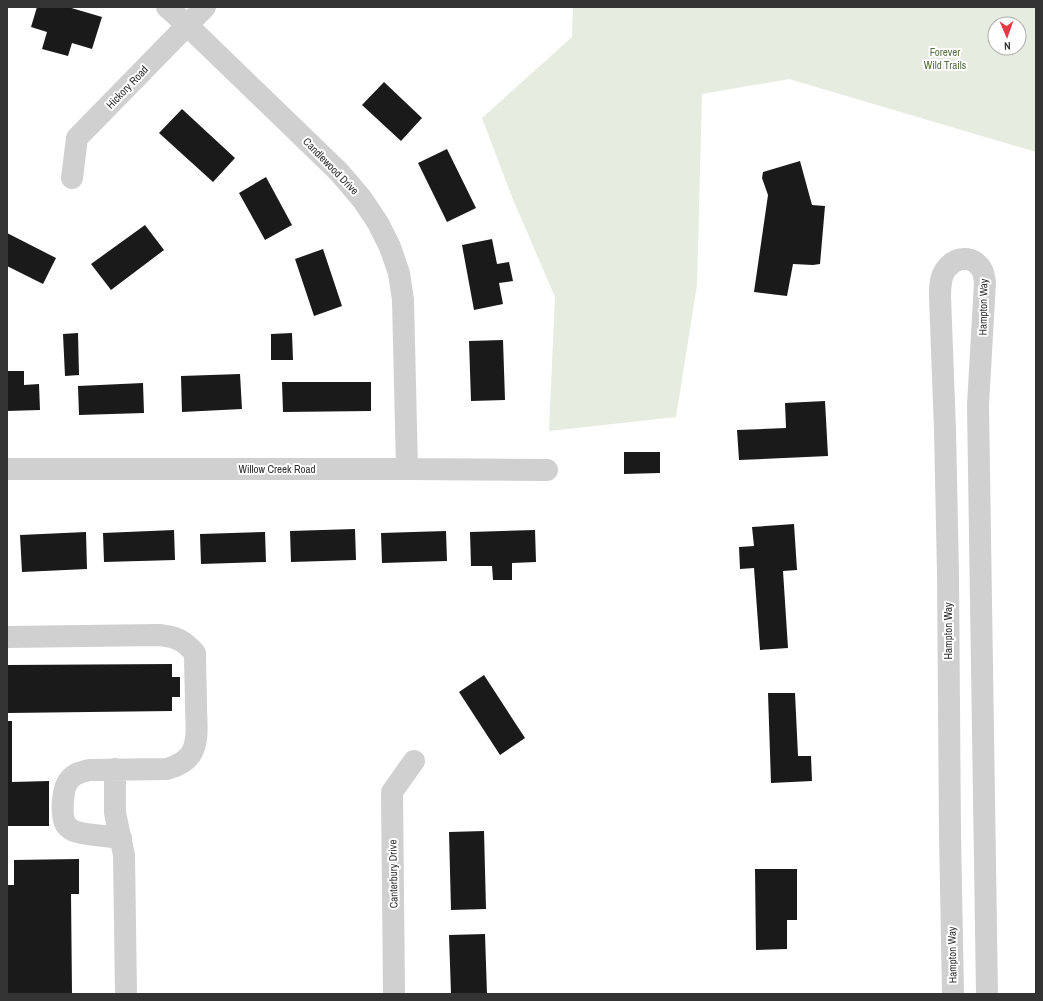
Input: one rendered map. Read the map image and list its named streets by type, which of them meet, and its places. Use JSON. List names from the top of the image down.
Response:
{
  "streets": {
    "street": [
      "Hickory Road",
      "Candlewood Drive",
      "Hampton Way",
      "Willow Creek Road",
      "Canterbury Drive"
    ]
  },
  "crossings": [
    ["Hickory Road", "Candlewood Drive"],
    ["Candlewood Drive", "Willow Creek Road"]
  ],
  "parks": ["Forever Wild Trails"],
  "north": "bottom"
}
